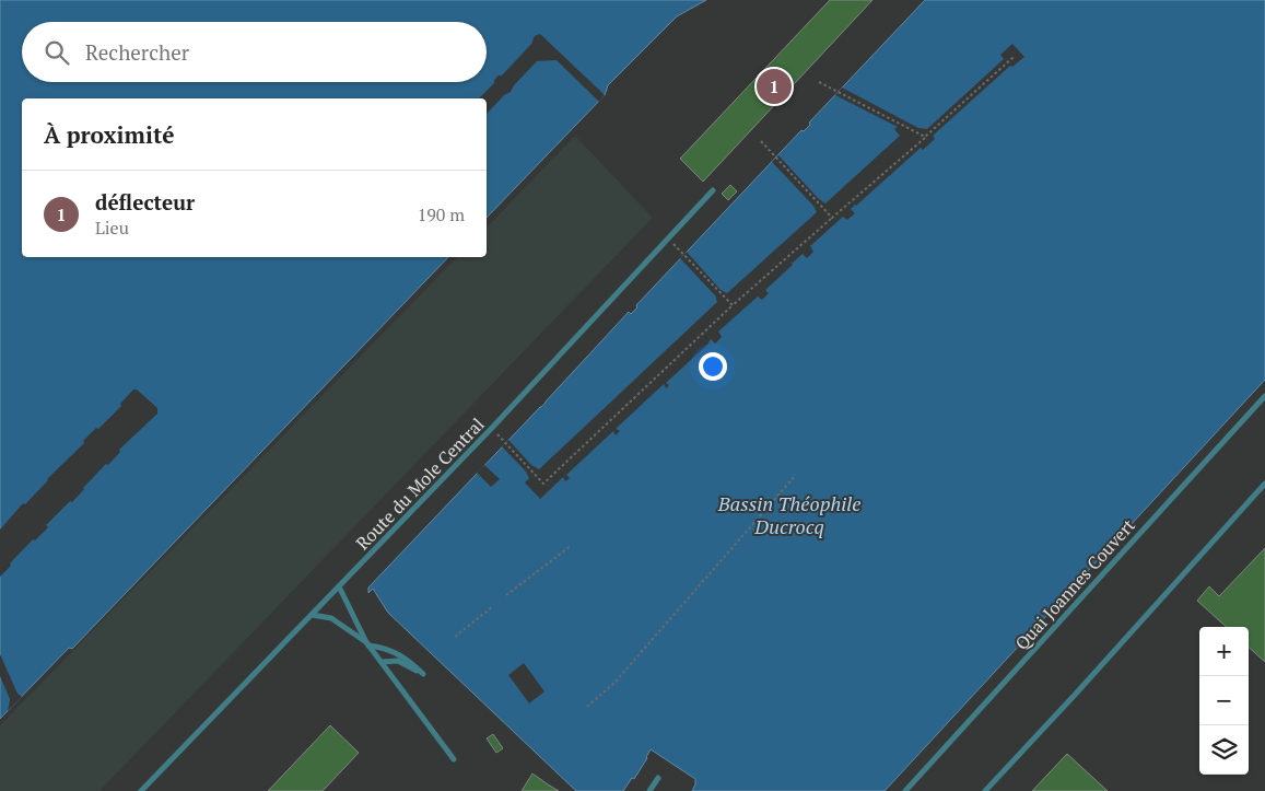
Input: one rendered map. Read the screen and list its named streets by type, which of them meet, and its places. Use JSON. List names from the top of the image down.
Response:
{
  "streets": {
    "lane": ["Route du Mole Central", "Quai Joannes Couvert"]
  },
  "water": ["Bassin Théophile Ducrocq"],
  "page": {
    "search": "Rechercher",
    "pins": "1",
    "heading": "À proximité",
    "list": [
      {
        "mark": "1",
        "name": "déflecteur",
        "note": "Lieu",
        "value": "190 m"
      }
    ],
    "map_buttons": ["+", "−"]
  }
}
